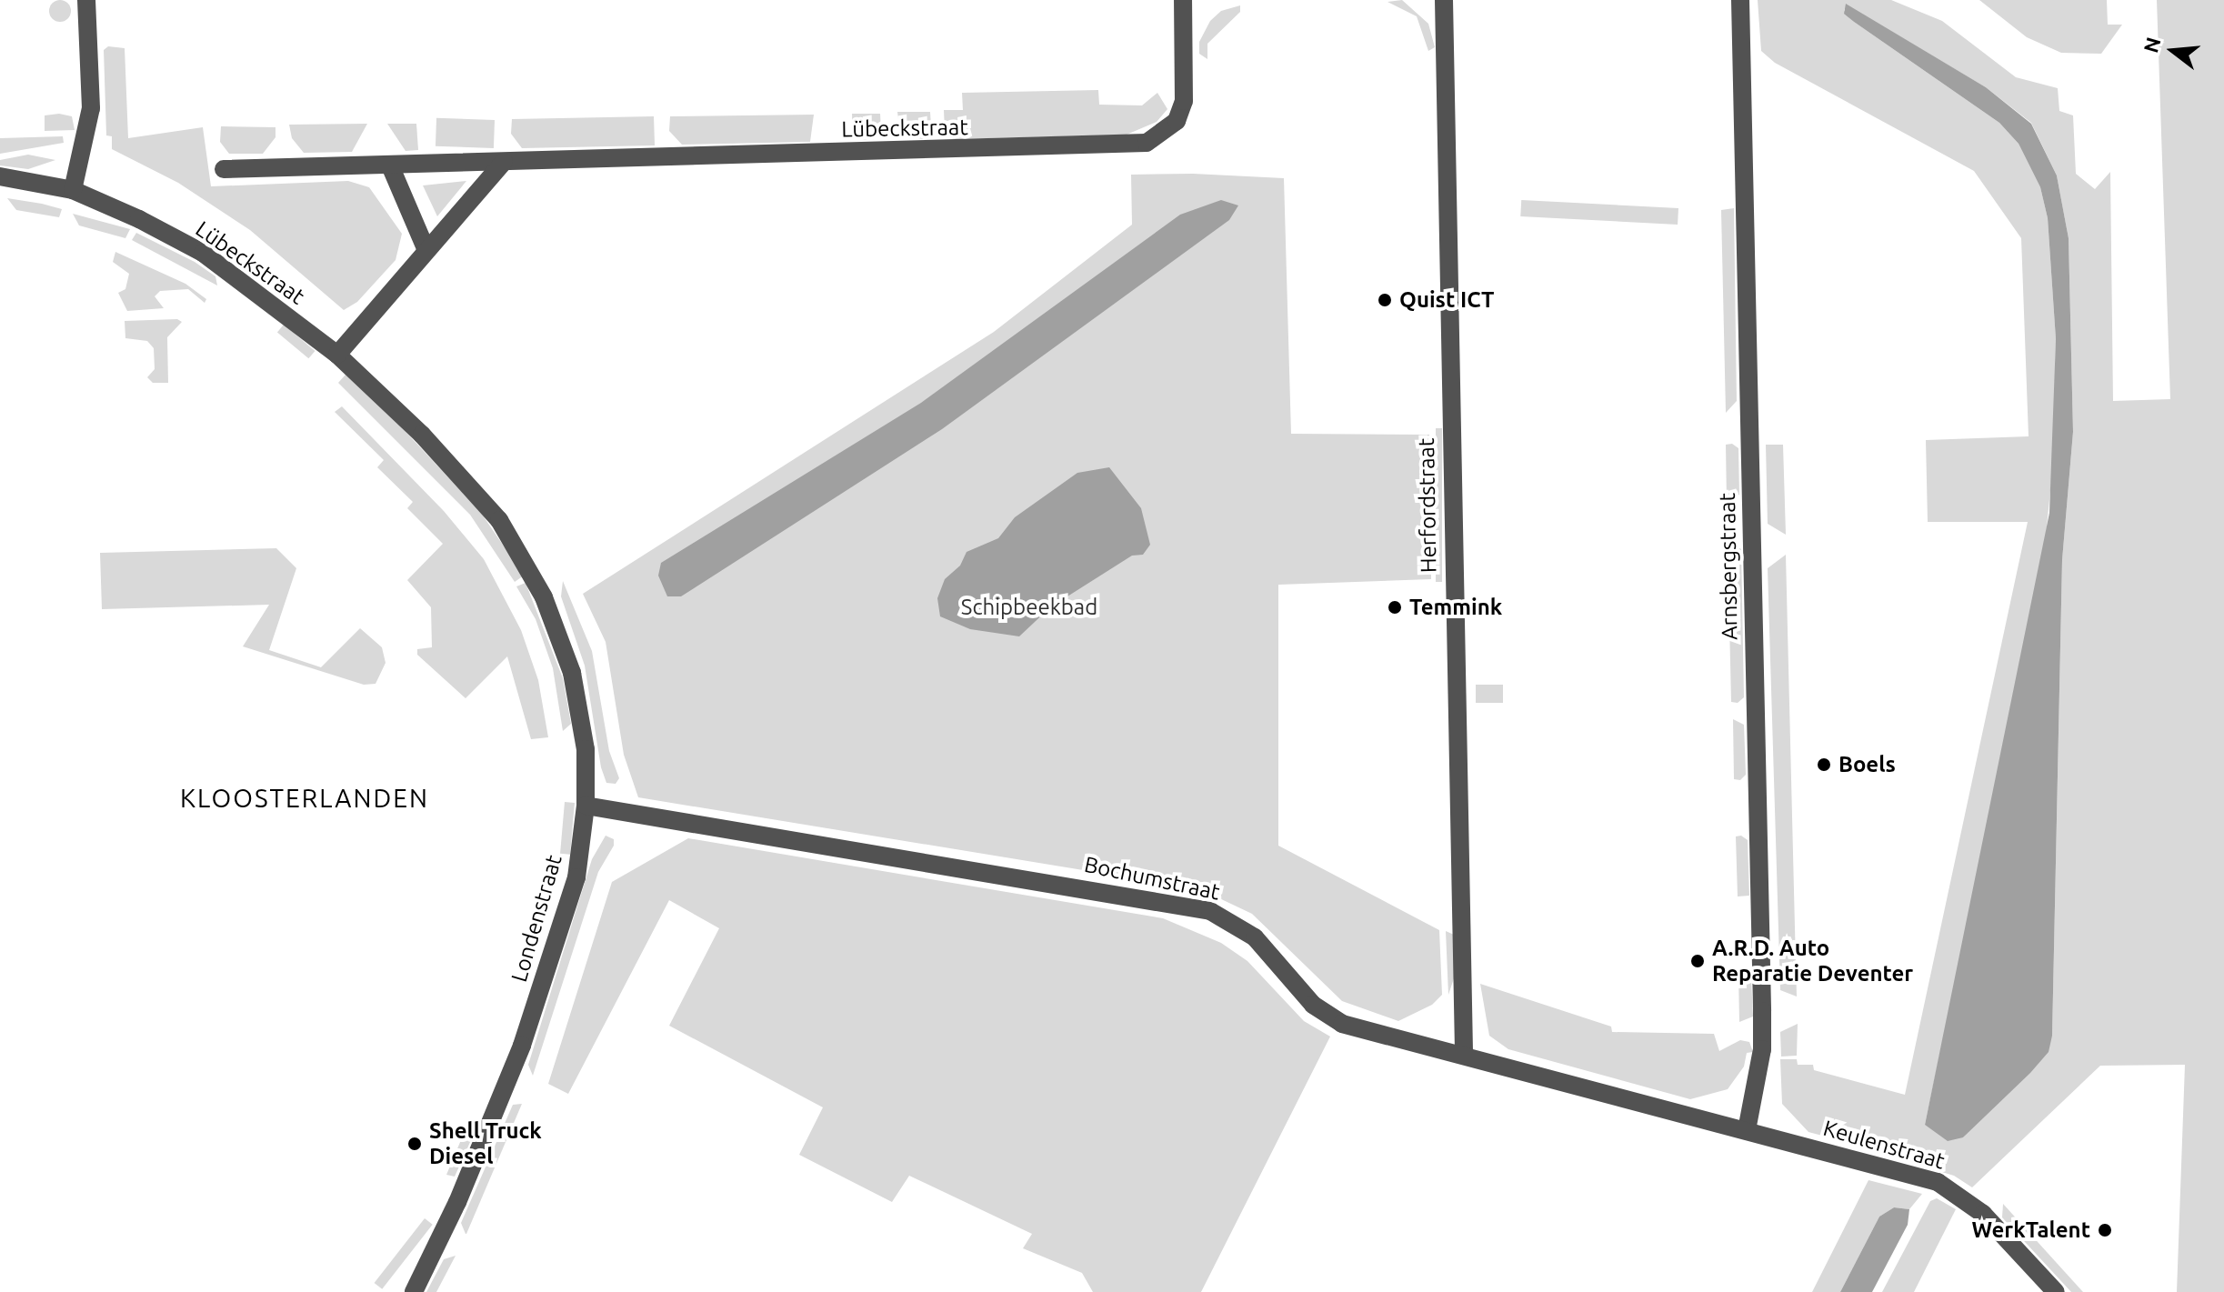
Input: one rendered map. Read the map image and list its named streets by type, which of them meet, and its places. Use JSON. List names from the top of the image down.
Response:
{
  "streets": {
    "street": [
      "Lübeckstraat",
      "Herfordstraat",
      "Arnsbergstraat",
      "Bochumstraat",
      "Londenstraat",
      "Keulenstraat"
    ]
  },
  "crossings": [
    ["Lübeckstraat", "Londenstraat"],
    ["Herfordstraat", "Bochumstraat"],
    ["Arnsbergstraat", "Bochumstraat"],
    ["Arnsbergstraat", "Keulenstraat"],
    ["Bochumstraat", "Londenstraat"],
    ["Bochumstraat", "Keulenstraat"]
  ],
  "districts": ["KLOOSTERLANDEN"],
  "parks": ["Schipbeekbad"],
  "places": [
    "Quist ICT",
    "Temmink",
    "Boels",
    "A.R.D. Auto Reparatie Deventer",
    "Shell Truck Diesel",
    "WerkTalent"
  ],
  "north": "left"
}
